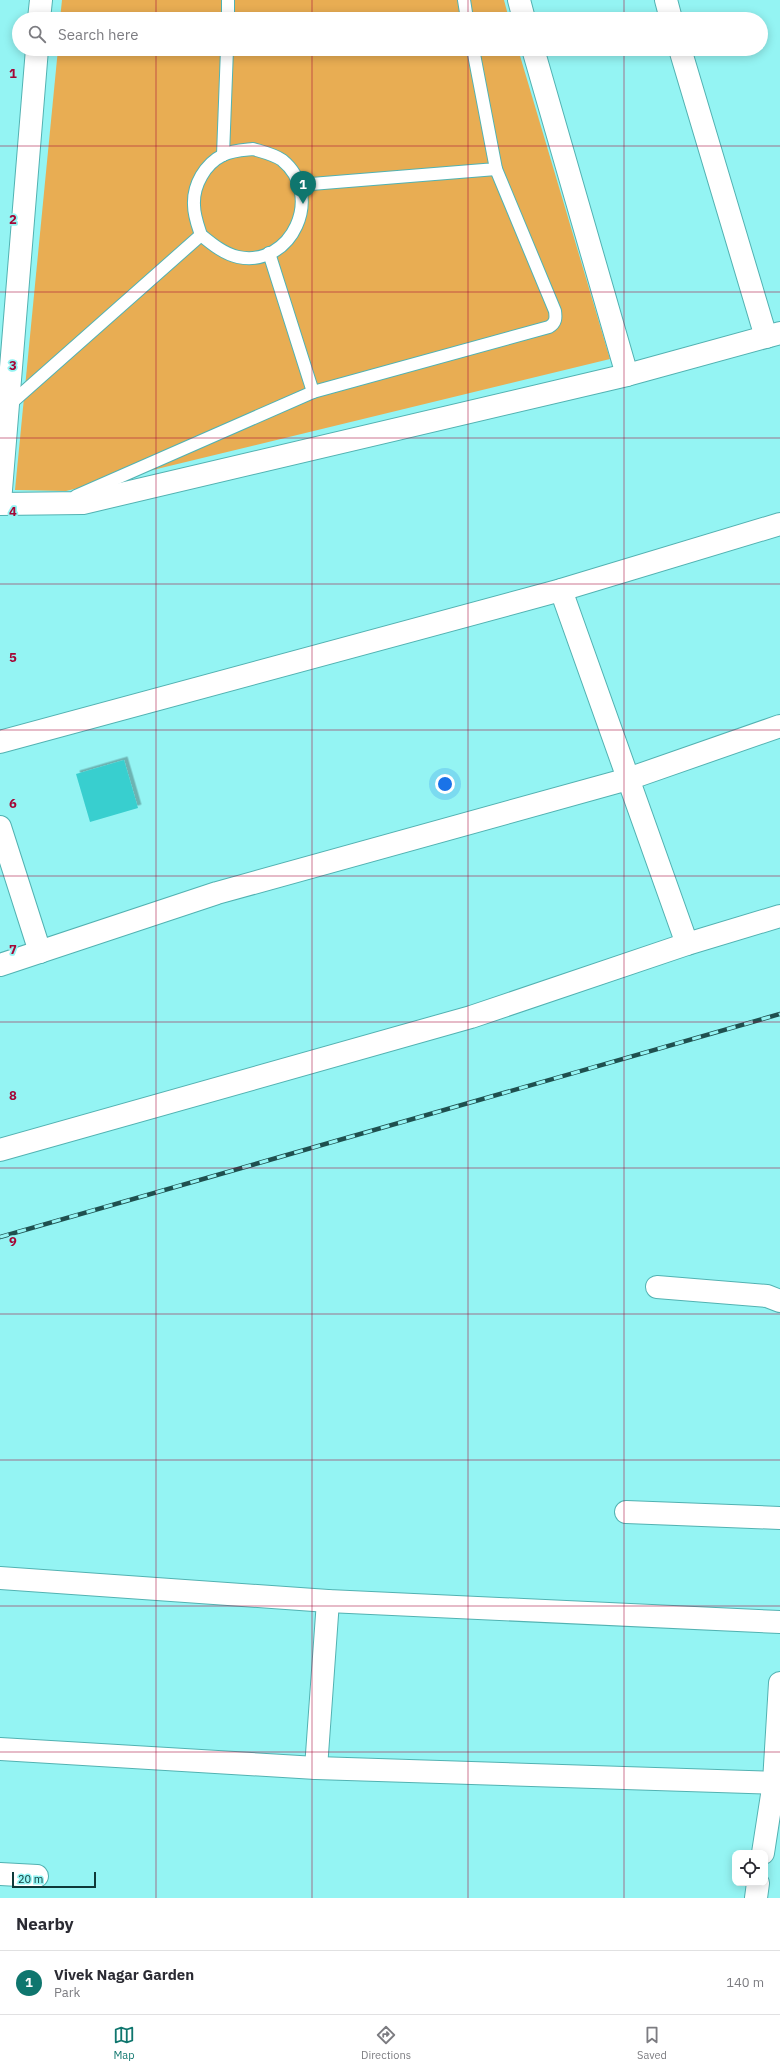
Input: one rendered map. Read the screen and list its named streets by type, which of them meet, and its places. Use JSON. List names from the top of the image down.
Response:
{
  "scale_bar": "20 m",
  "page": {
    "search": "Search here",
    "pins": "1",
    "scale": "20 m",
    "heading": "Nearby",
    "list": [
      {
        "mark": "1",
        "name": "Vivek Nagar Garden",
        "note": "Park",
        "value": "140 m"
      }
    ],
    "nav": ["Map", "Directions", "Saved"]
  },
  "grid": {
    "rows": [
      "1",
      "2",
      "3",
      "4",
      "5",
      "6",
      "7",
      "8",
      "9"
    ]
  }
}
